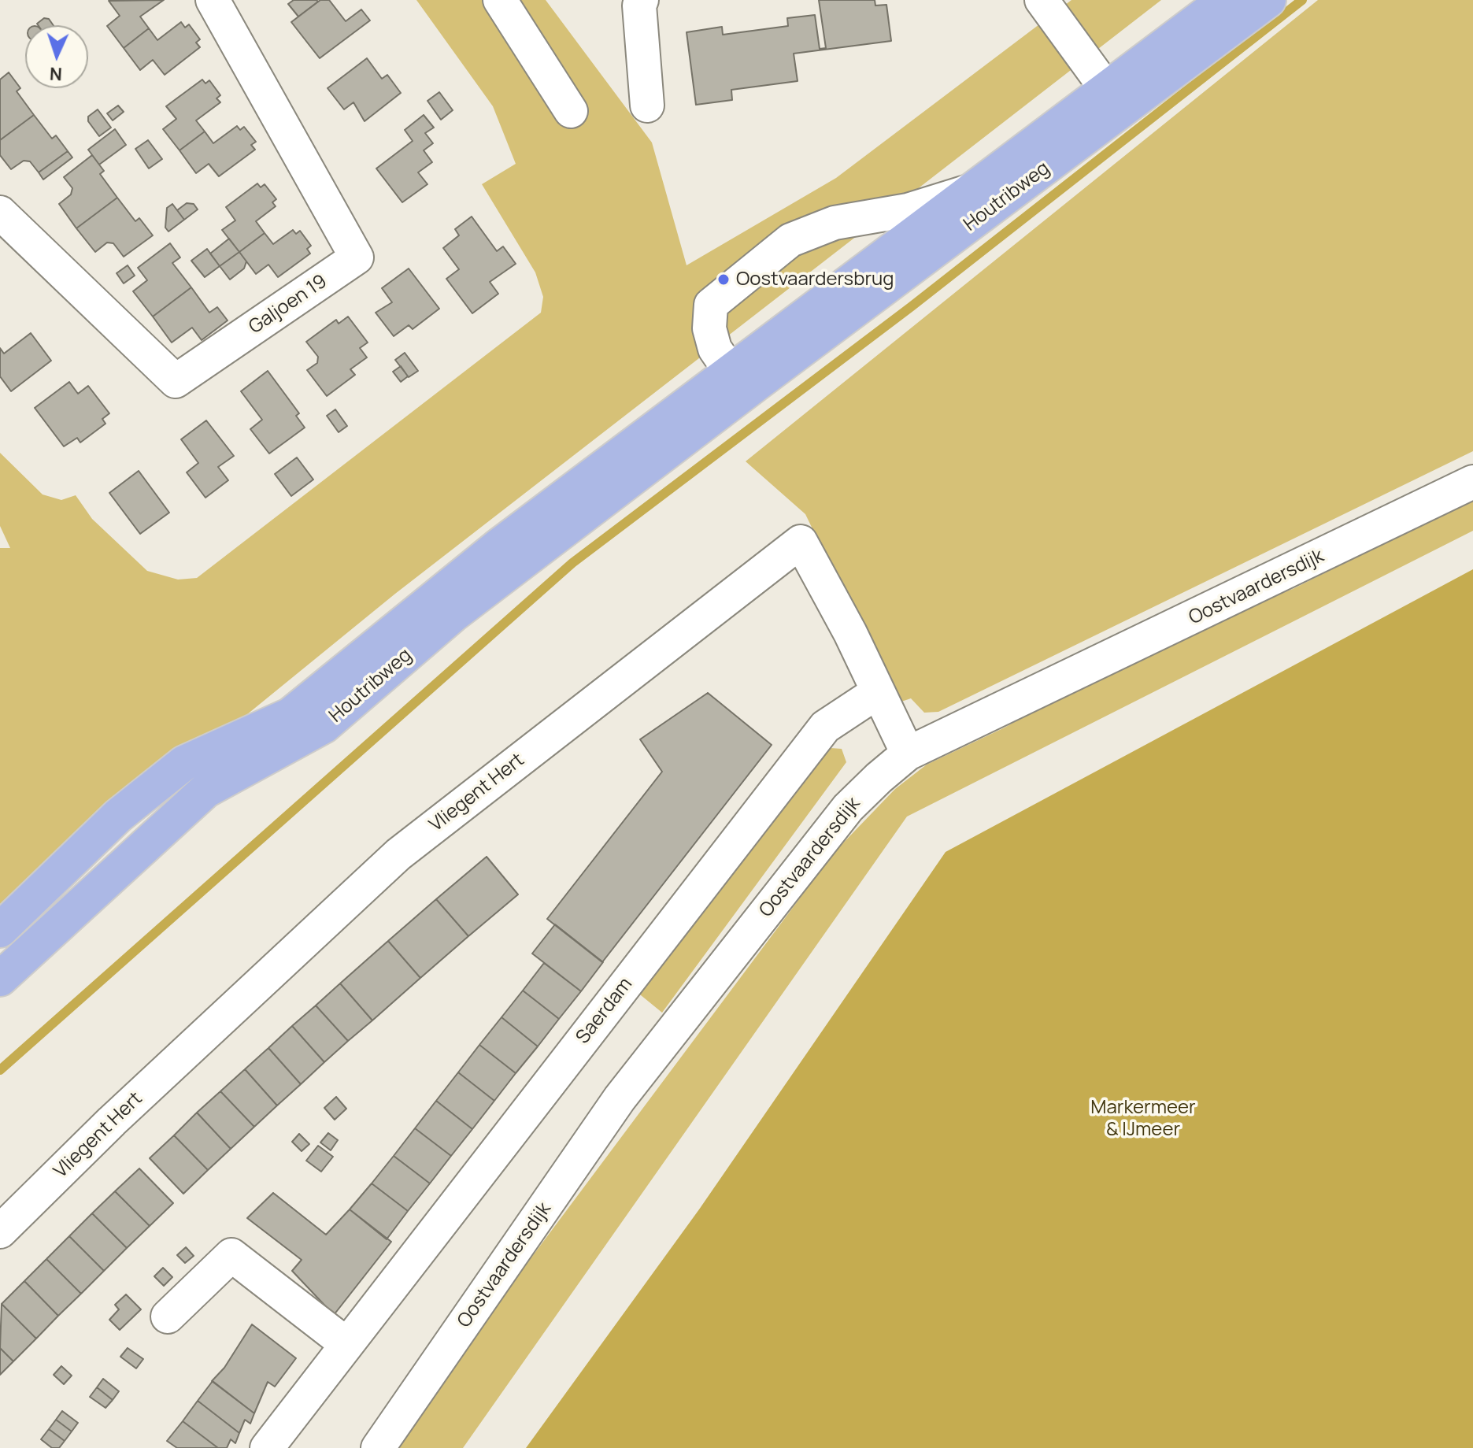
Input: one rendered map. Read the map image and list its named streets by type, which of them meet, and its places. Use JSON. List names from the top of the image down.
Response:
{
  "streets": {
    "main road": ["Houtribweg"],
    "street": [
      "Galjoen 19",
      "Oostvaardersdijk",
      "Vliegent Hert",
      "Saerdam"
    ]
  },
  "crossings": [
    ["Oostvaardersdijk", "Vliegent Hert"],
    ["Vliegent Hert", "Saerdam"]
  ],
  "parks": ["Markermeer & IJmeer"],
  "places": ["Oostvaardersbrug"],
  "north": "bottom"
}
